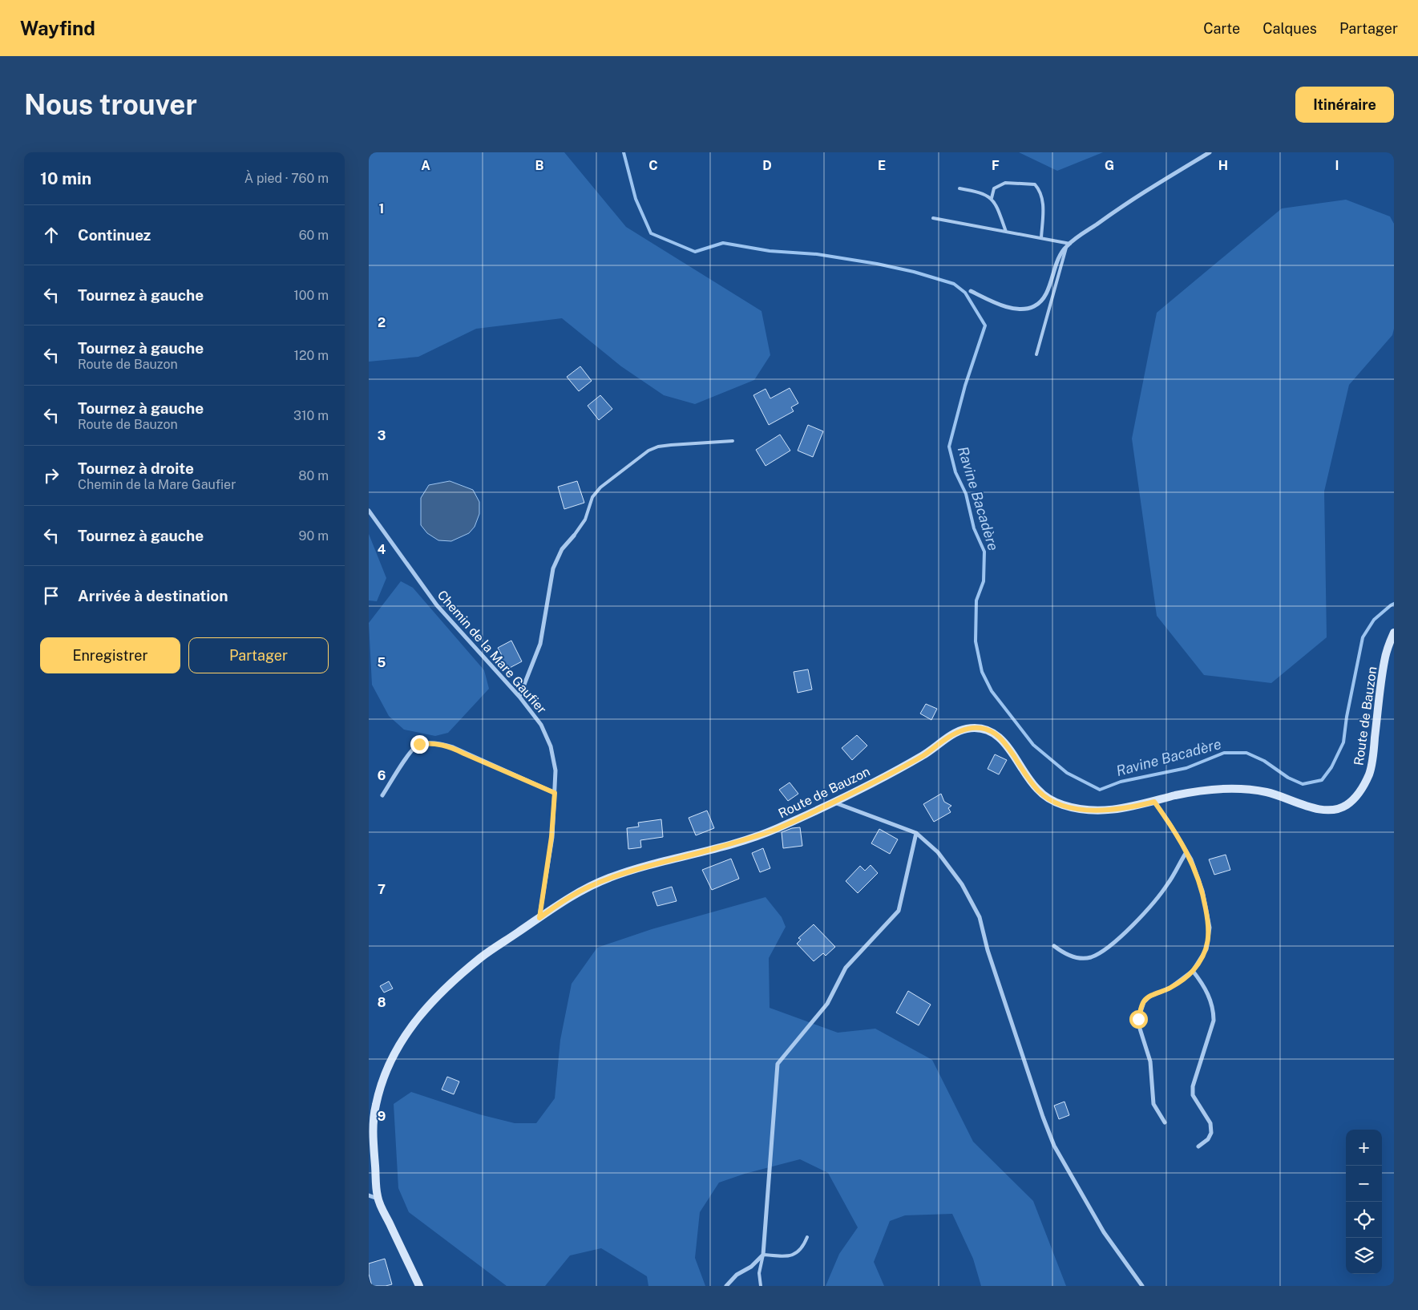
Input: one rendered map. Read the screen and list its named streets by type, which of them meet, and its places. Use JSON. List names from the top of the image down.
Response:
{
  "streets": {
    "street": ["Chemin de la Mare Gaufier", "Route de Bauzon"]
  },
  "crossings": [
    ["Chemin de la Mare Gaufier", "Route de Bauzon"]
  ],
  "water": ["Ravine Bacadère"],
  "page": {
    "header": "Wayfind",
    "nav": ["Carte", "Calques", "Partager"],
    "buttons": [
      "Itinéraire",
      ["Enregistrer", "Partager"]
    ],
    "title": "Nous trouver",
    "heading": ["10 min", "À pied · 760 m"],
    "list": [
      ["Continuez", "60 m"],
      ["Tournez à gauche", "100 m"],
      ["Tournez à gauche", "Route de Bauzon", "120 m"],
      ["Tournez à gauche", "Route de Bauzon", "310 m"],
      ["Tournez à droite", "Chemin de la Mare Gaufier", "80 m"],
      ["Tournez à gauche", "90 m"],
      "Arrivée à destination"
    ],
    "map_buttons": ["+", "−"]
  },
  "grid": {
    "columns": [
      "A",
      "B",
      "C",
      "D",
      "E",
      "F",
      "G",
      "H",
      "I"
    ],
    "rows": [
      "1",
      "2",
      "3",
      "4",
      "5",
      "6",
      "7",
      "8",
      "9"
    ]
  }
}
